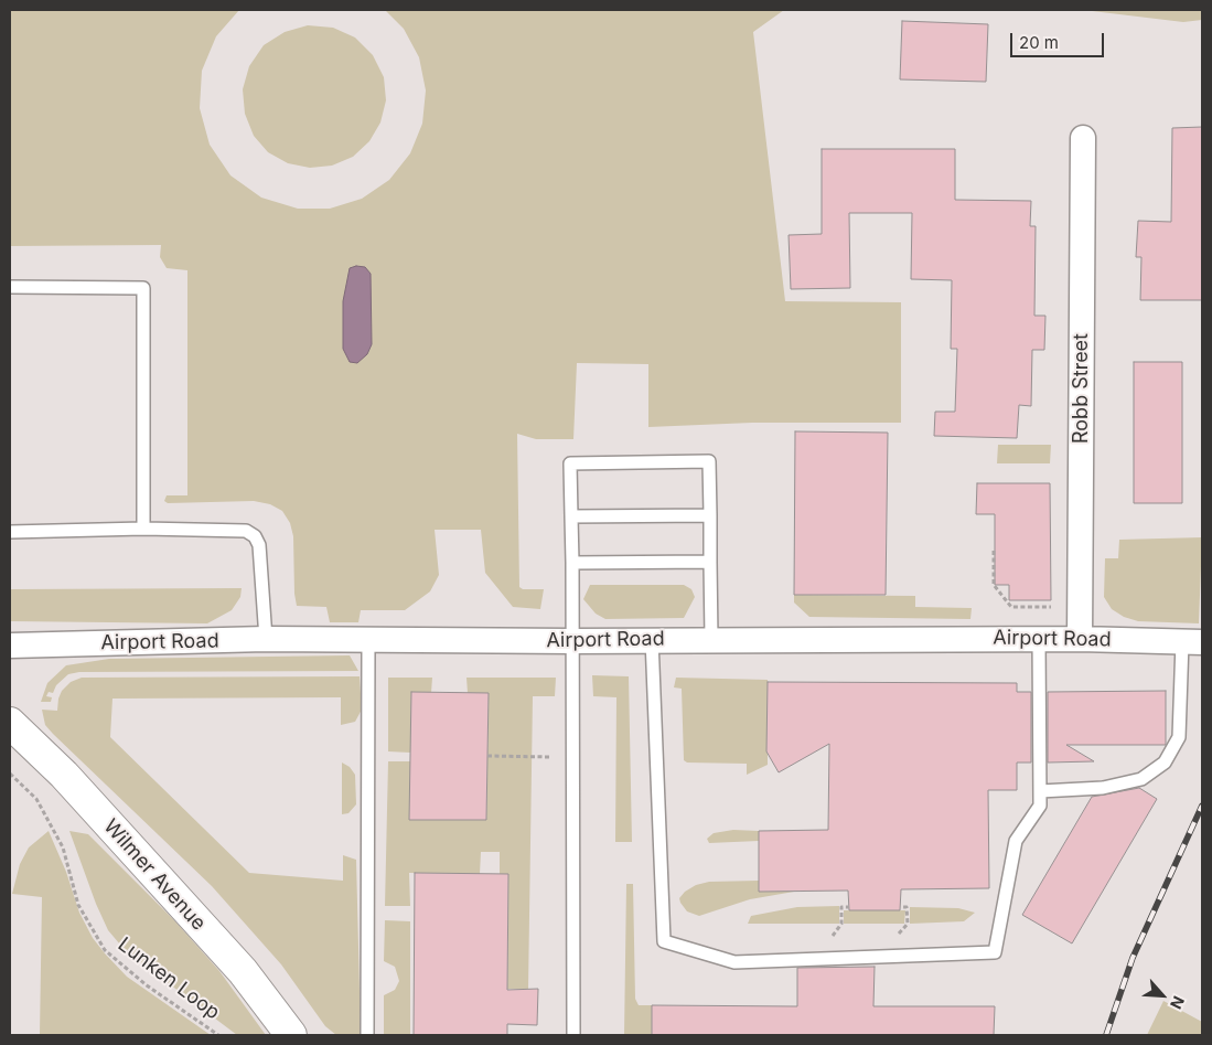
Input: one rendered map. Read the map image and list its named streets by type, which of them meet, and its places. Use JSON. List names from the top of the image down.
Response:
{
  "streets": {
    "street": ["Robb Street", "Airport Road", "Wilmer Avenue"],
    "path": ["Lunken Loop"]
  },
  "crossings": [
    ["Robb Street", "Airport Road"]
  ],
  "scale_bar": "20 m",
  "north": "bottom right"
}
